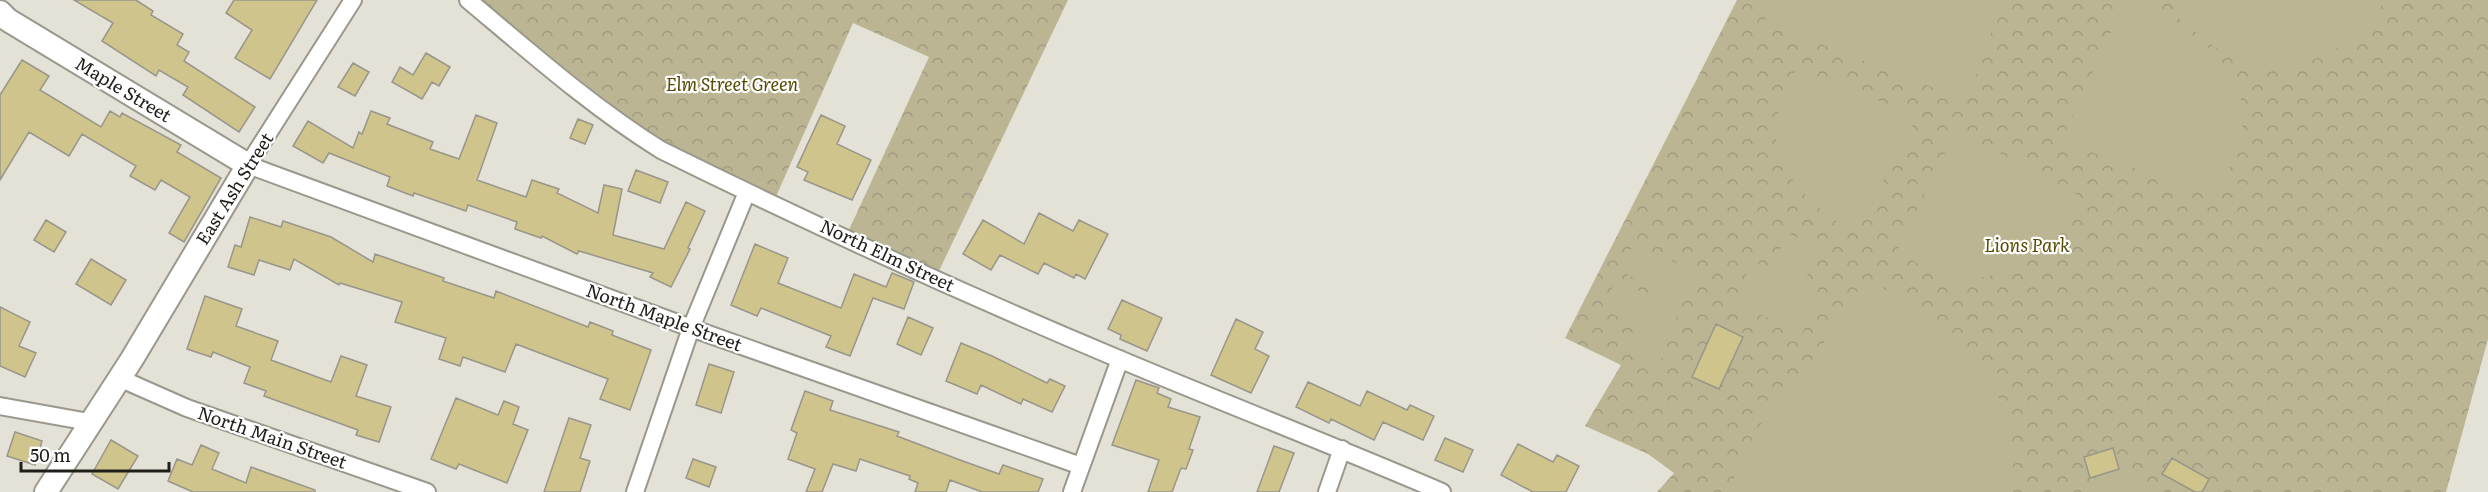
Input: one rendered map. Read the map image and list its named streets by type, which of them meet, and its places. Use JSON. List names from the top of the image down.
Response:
{
  "streets": {
    "street": [
      "Maple Street",
      "East Ash Street",
      "North Elm Street",
      "North Maple Street",
      "North Main Street"
    ]
  },
  "crossings": [
    ["Maple Street", "East Ash Street"],
    ["Maple Street", "North Maple Street"],
    ["East Ash Street", "North Maple Street"],
    ["East Ash Street", "North Main Street"]
  ],
  "parks": ["Elm Street Green", "Lions Park"],
  "scale_bar": "50 m"
}
